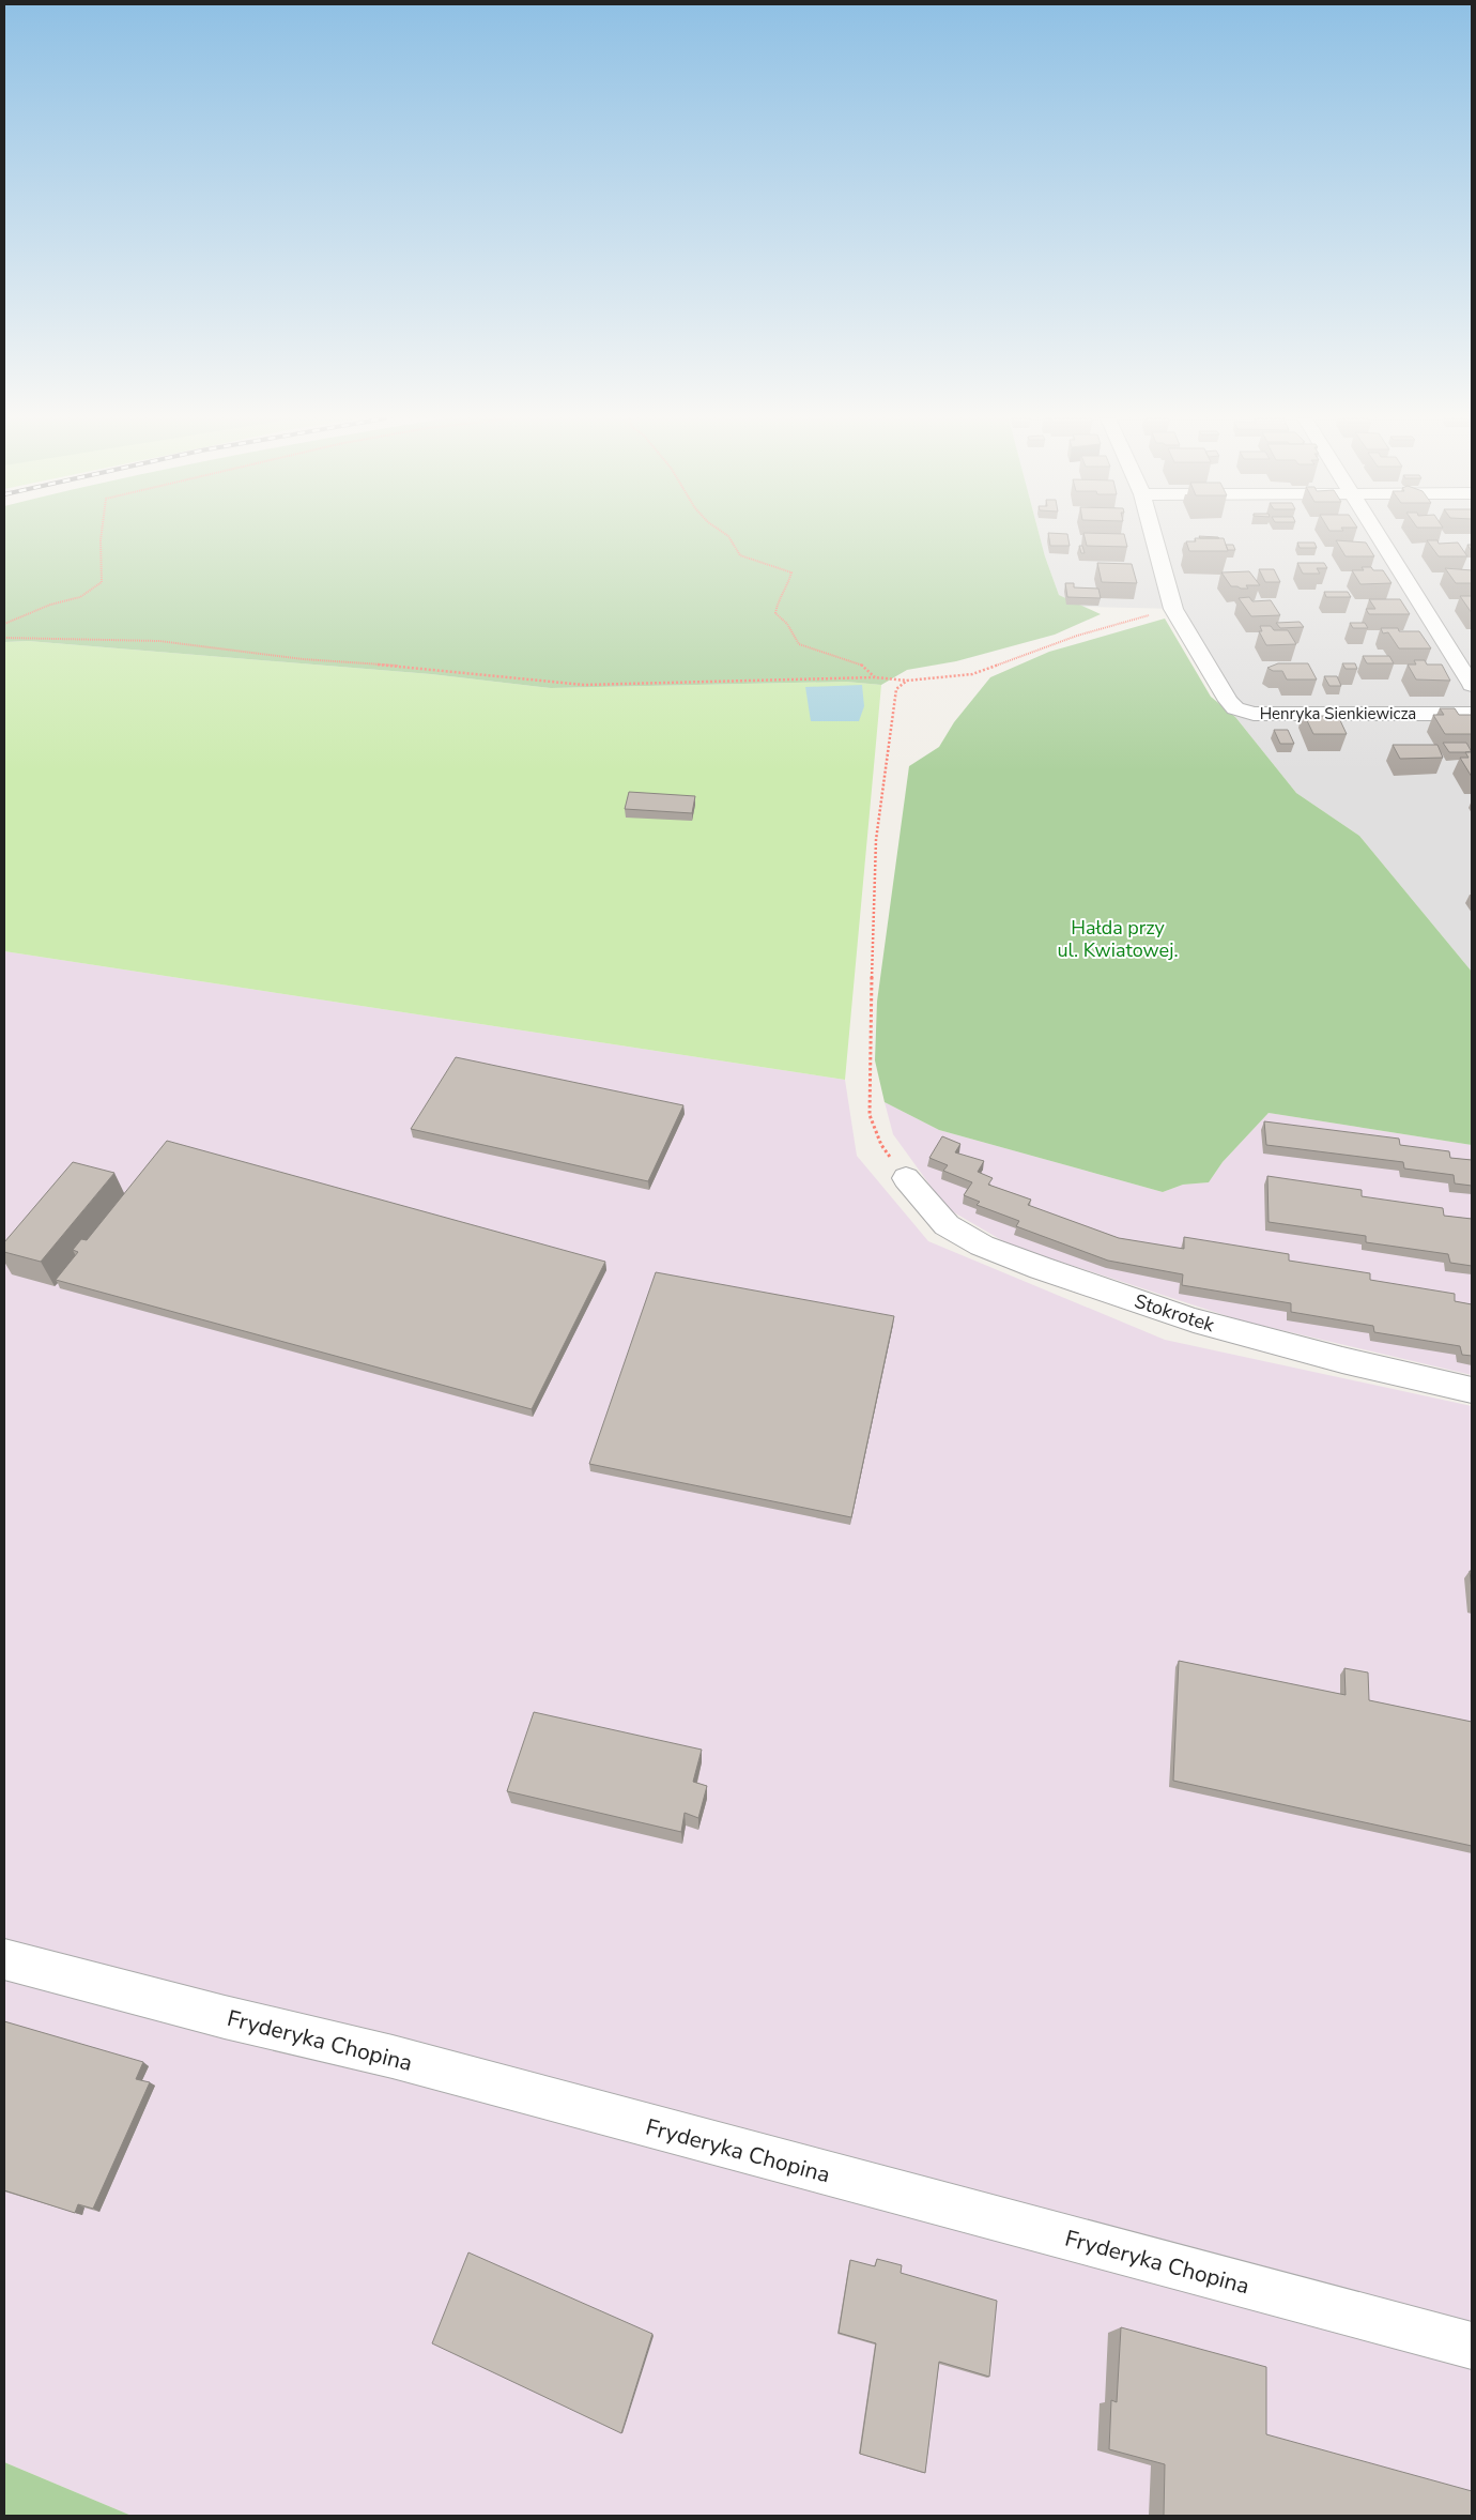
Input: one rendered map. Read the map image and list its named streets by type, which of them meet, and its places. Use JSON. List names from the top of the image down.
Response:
{
  "streets": {
    "street": ["Henryka Sienkiewicza", "Stokrotek", "Fryderyka Chopina"]
  },
  "parks": ["Hałda przy ul. Kwiatowej."]
}
